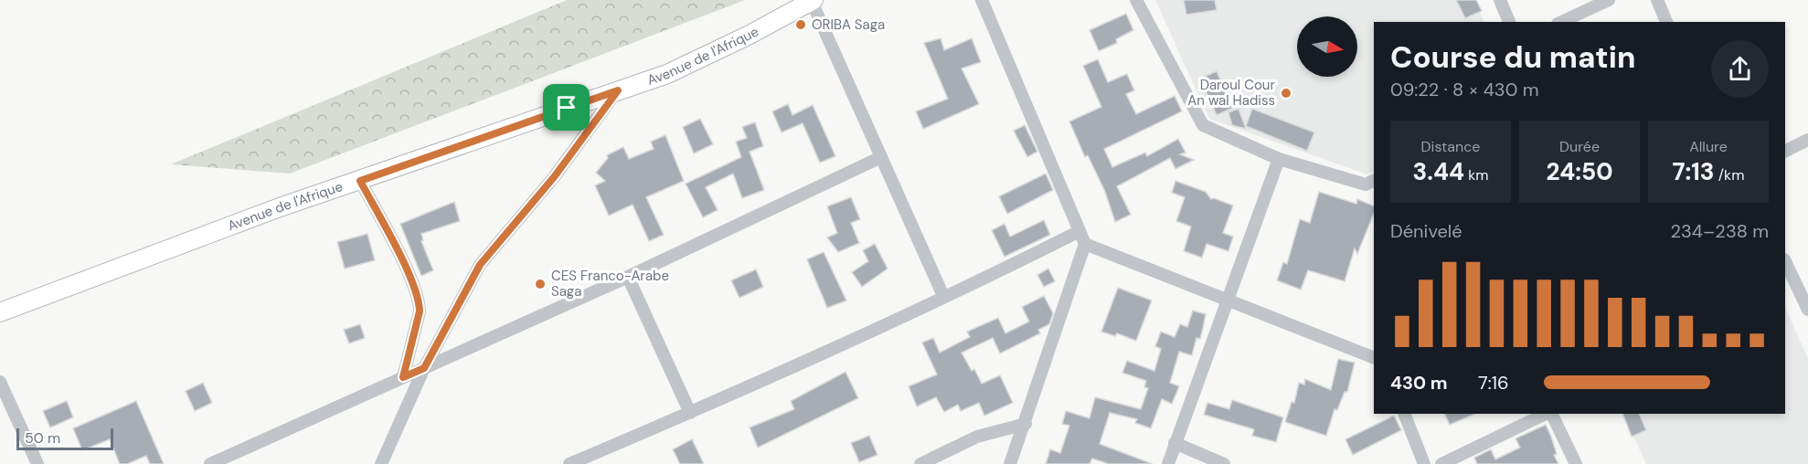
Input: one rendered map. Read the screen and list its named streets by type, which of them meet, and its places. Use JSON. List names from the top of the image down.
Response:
{
  "streets": {
    "main road": ["Avenue de l'Afrique"]
  },
  "places": ["ORIBA Saga", "Daroul Cour An wal Hadiss", "CES Franco-Arabe Saga"],
  "scale_bar": "50 m",
  "north": "right",
  "page": {
    "heading": ["Course du matin", "09:22 · 8 × 430 m"],
    "stats": [
      ["Distance", "3.44 km"],
      ["Durée", "24:50"],
      ["Allure", "7:13 /km"]
    ],
    "chart": ["Dénivelé", "234–238 m"],
    "list": [
      {
        "name": "430 m",
        "note": "7:16"
      }
    ],
    "scale": "50 m"
  }
}
